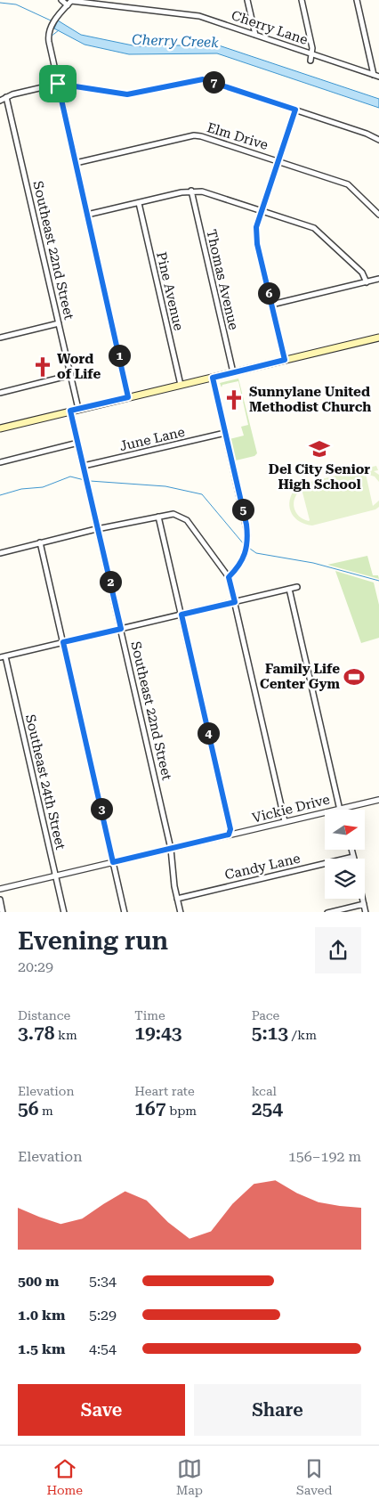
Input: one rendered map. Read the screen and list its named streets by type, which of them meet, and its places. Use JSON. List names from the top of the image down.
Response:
{
  "streets": {
    "street": [
      "Cherry Lane",
      "Elm Drive",
      "Southeast 22nd Street",
      "Thomas Avenue",
      "Pine Avenue",
      "June Lane",
      "Southeast 24th Street",
      "Vickie Drive",
      "Candy Lane"
    ]
  },
  "crossings": [
    ["Southeast 22nd Street", "June Lane"],
    ["Southeast 22nd Street", "Vickie Drive"],
    ["Southeast 22nd Street", "Candy Lane"],
    ["Southeast 24th Street", "Vickie Drive"]
  ],
  "water": ["Cherry Creek"],
  "places": {
    "church": ["Word of Life", "Sunnylane United Methodist Church"],
    "school or university": ["Del City Senior High School"],
    "sports": ["Family Life Center Gym"]
  },
  "north": "right",
  "page": {
    "pins": [
      "7",
      "6",
      "1",
      "5",
      "2",
      "4",
      "3"
    ],
    "heading": ["Evening run", "20:29"],
    "stats": [
      ["Distance", "3.78 km"],
      ["Time", "19:43"],
      ["Pace", "5:13 /km"],
      ["Elevation", "56 m"],
      ["Heart rate", "167 bpm"],
      ["kcal", "254"]
    ],
    "chart": ["Elevation", "156–192 m"],
    "list": [
      {
        "name": "500 m",
        "note": "5:34"
      },
      {
        "name": "1.0 km",
        "note": "5:29"
      },
      {
        "name": "1.5 km",
        "note": "4:54"
      }
    ],
    "buttons": ["Save", "Share"],
    "tabs": ["Home", "Map", "Saved"]
  }
}
